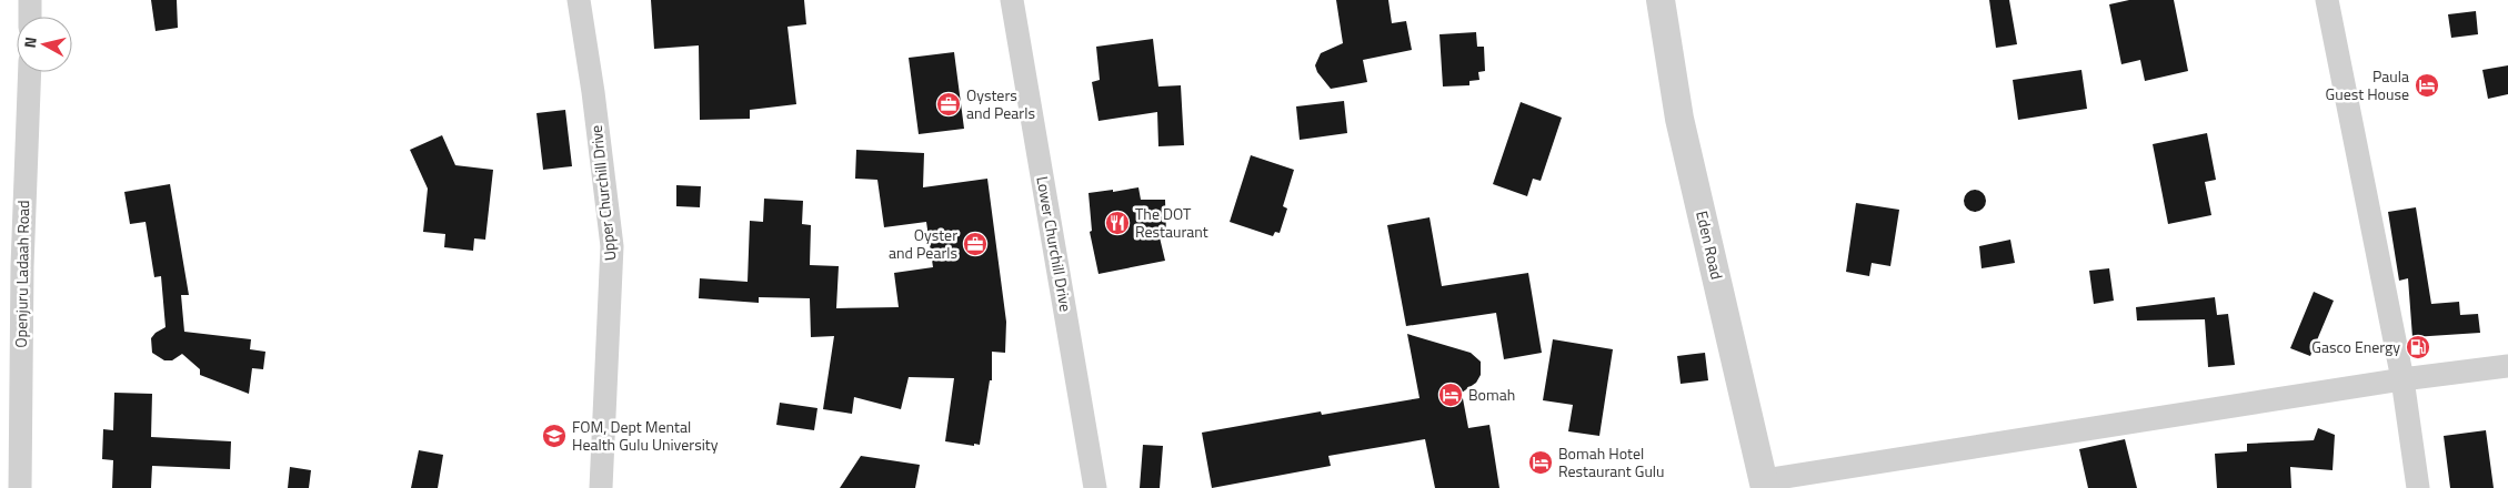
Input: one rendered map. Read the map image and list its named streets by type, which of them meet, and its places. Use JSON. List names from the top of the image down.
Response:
{
  "streets": {
    "street": [
      "Upper Churchill Drive",
      "Lower Churchill Drive",
      "Eden Road",
      "Openjuru Ladaah Road"
    ]
  },
  "places": {
    "hotel": ["Paula Guest House", "Bomah", "Bomah Hotel Restaurant Gulu"],
    "office": ["Oysters and Pearls", "Oyster and Pearls"],
    "restaurant": ["The DOT Restaurant"],
    "fuel station": ["Gasco Energy"],
    "school or university": ["FOM, Dept Mental Health Gulu University"]
  },
  "north": "left"
}
